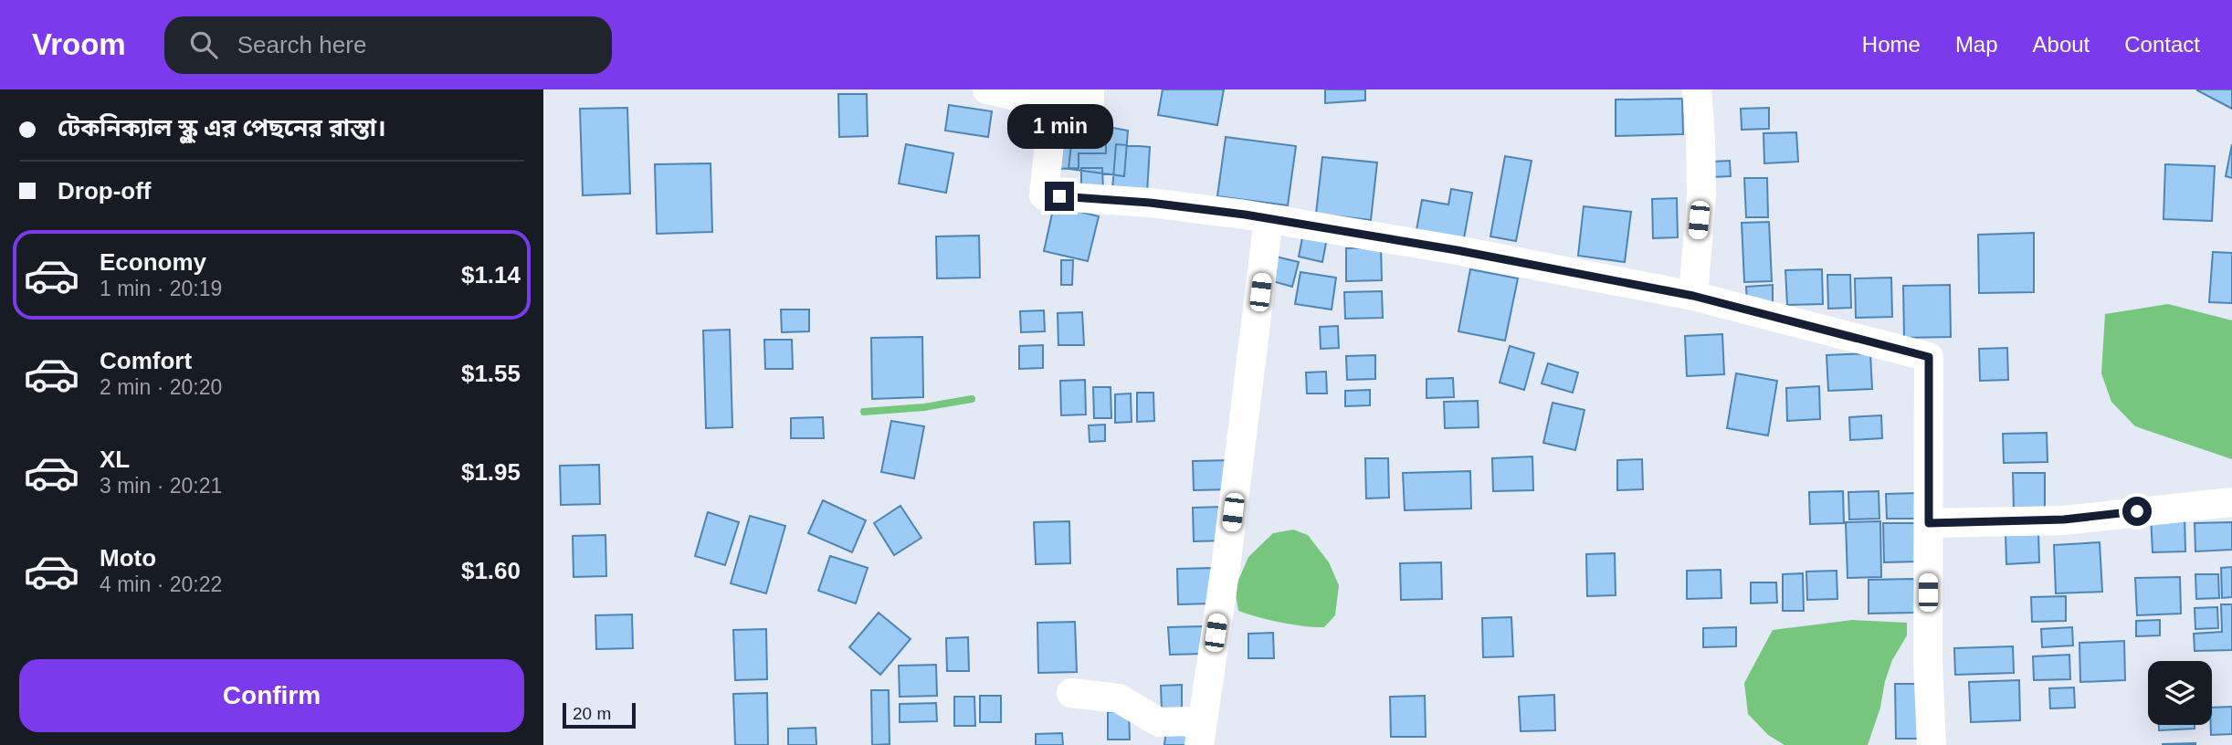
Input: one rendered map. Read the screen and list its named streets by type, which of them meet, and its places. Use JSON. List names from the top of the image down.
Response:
{
  "scale_bar": "20 m",
  "page": {
    "header": "Vroom",
    "search": "Search here",
    "nav": [
      "Home",
      "Map",
      "About",
      "Contact"
    ],
    "banner": ["টেকনিক্যাল স্কুল এর পেছনের রাস্তা।", "Drop-off"],
    "bubble": "1 min",
    "list": [
      {
        "name": "Economy",
        "note": "1 min · 20:19",
        "value": "$1.14"
      },
      {
        "name": "Comfort",
        "note": "2 min · 20:20",
        "value": "$1.55"
      },
      {
        "name": "XL",
        "note": "3 min · 20:21",
        "value": "$1.95"
      },
      {
        "name": "Moto",
        "note": "4 min · 20:22",
        "value": "$1.60"
      }
    ],
    "buttons": "Confirm",
    "scale": "20 m"
  }
}
